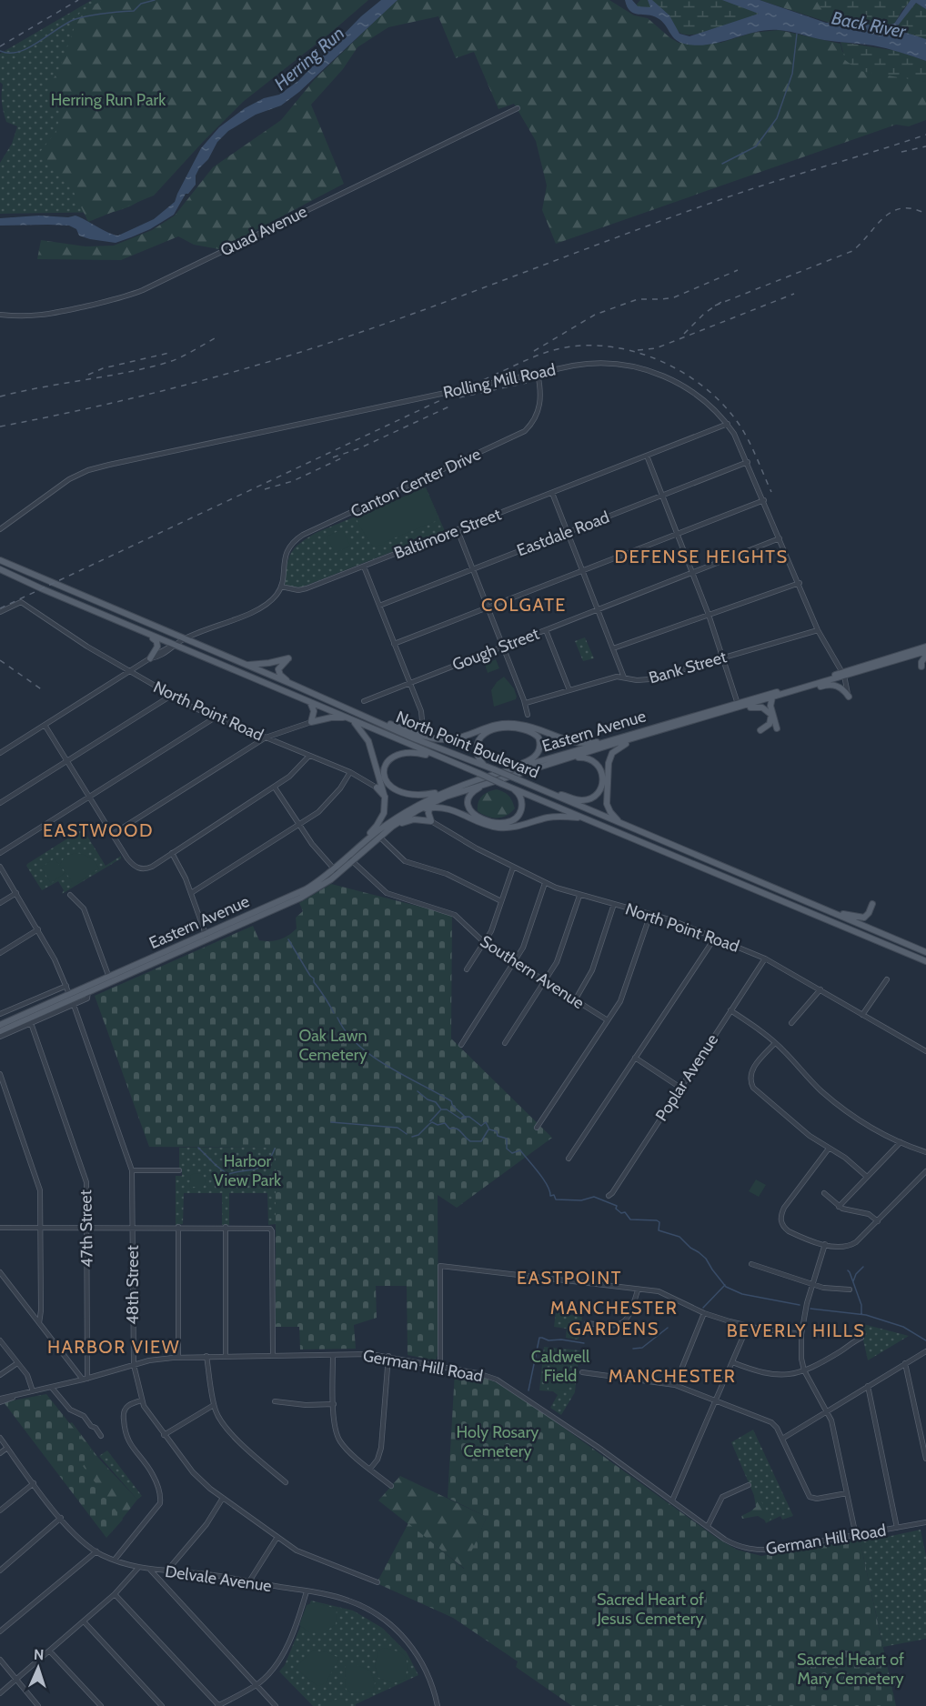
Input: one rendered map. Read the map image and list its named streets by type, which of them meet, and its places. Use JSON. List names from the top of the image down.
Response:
{
  "streets": {
    "main road": ["Eastern Avenue", "North Point Boulevard"],
    "street": [
      "Quad Avenue",
      "Rolling Mill Road",
      "Canton Center Drive",
      "Baltimore Street",
      "Eastdale Road",
      "Gough Street",
      "Bank Street",
      "North Point Road",
      "Southern Avenue",
      "Poplar Avenue",
      "47th Street",
      "48th Street",
      "German Hill Road",
      "Delvale Avenue"
    ]
  },
  "crossings": [
    ["Rolling Mill Road", "Canton Center Drive"],
    ["Rolling Mill Road", "Baltimore Street"],
    ["Rolling Mill Road", "Eastdale Road"],
    ["Rolling Mill Road", "Gough Street"],
    ["Rolling Mill Road", "Bank Street"],
    ["Rolling Mill Road", "Eastern Avenue"],
    ["Canton Center Drive", "Baltimore Street"],
    ["North Point Road", "Poplar Avenue"],
    ["Eastern Avenue", "Southern Avenue"],
    ["Eastern Avenue", "47th Street"],
    ["Eastern Avenue", "48th Street"],
    ["47th Street", "German Hill Road"],
    ["48th Street", "German Hill Road"]
  ],
  "districts": [
    "DEFENSE HEIGHTS",
    "COLGATE",
    "EASTWOOD",
    "EASTPOINT",
    "MANCHESTER GARDENS",
    "BEVERLY HILLS",
    "HARBOR VIEW",
    "MANCHESTER"
  ],
  "water": ["Back River", "Herring Run"],
  "parks": [
    "Herring Run Park",
    "Oak Lawn Cemetery",
    "Harbor View Park",
    "Caldwell Field",
    "Holy Rosary Cemetery",
    "Sacred Heart of Jesus Cemetery",
    "Sacred Heart of Mary Cemetery"
  ],
  "north": "top"
}
